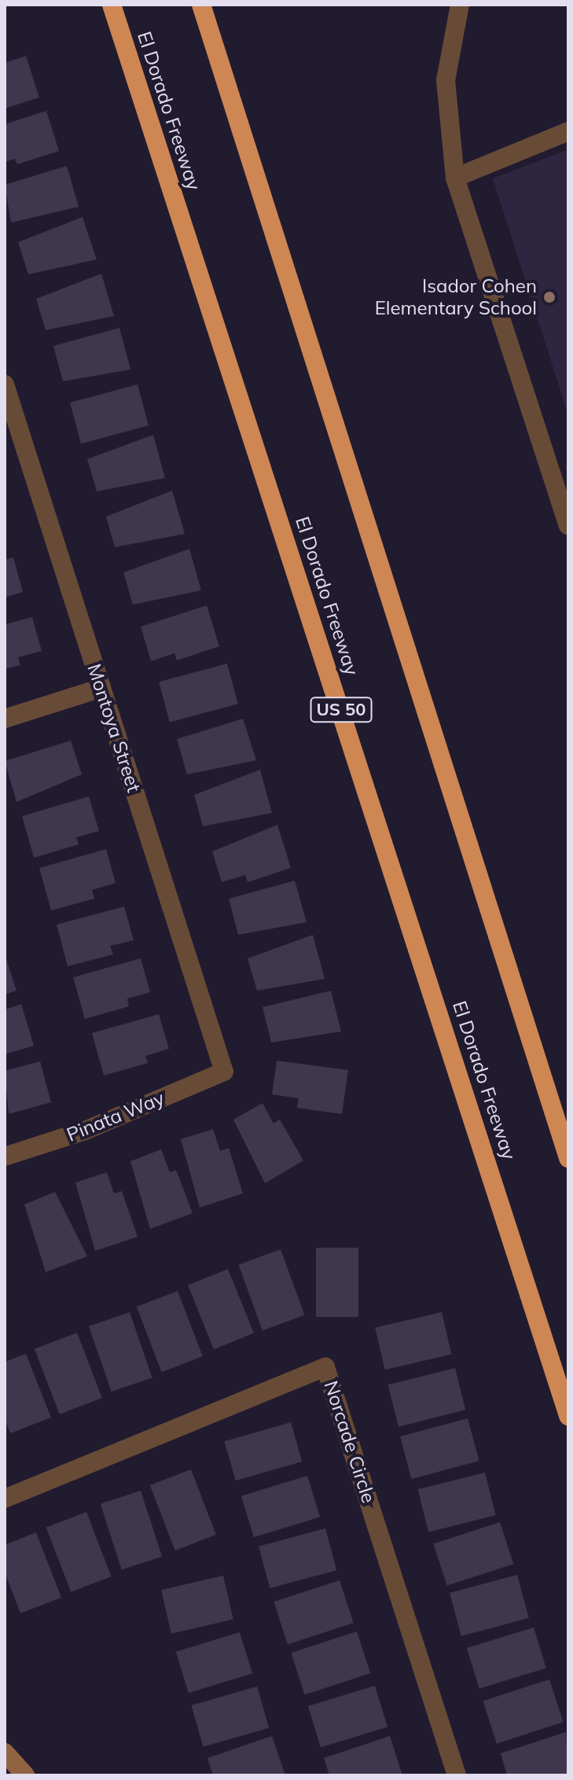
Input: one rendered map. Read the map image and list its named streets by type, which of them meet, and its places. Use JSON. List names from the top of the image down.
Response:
{
  "streets": {
    "highway": ["El Dorado Freeway", "US 50"],
    "street": ["Montoya Street", "Pinata Way", "Norcade Circle"]
  },
  "crossings": [
    ["Montoya Street", "Pinata Way"]
  ],
  "places": ["Isador Cohen Elementary School"]
}
